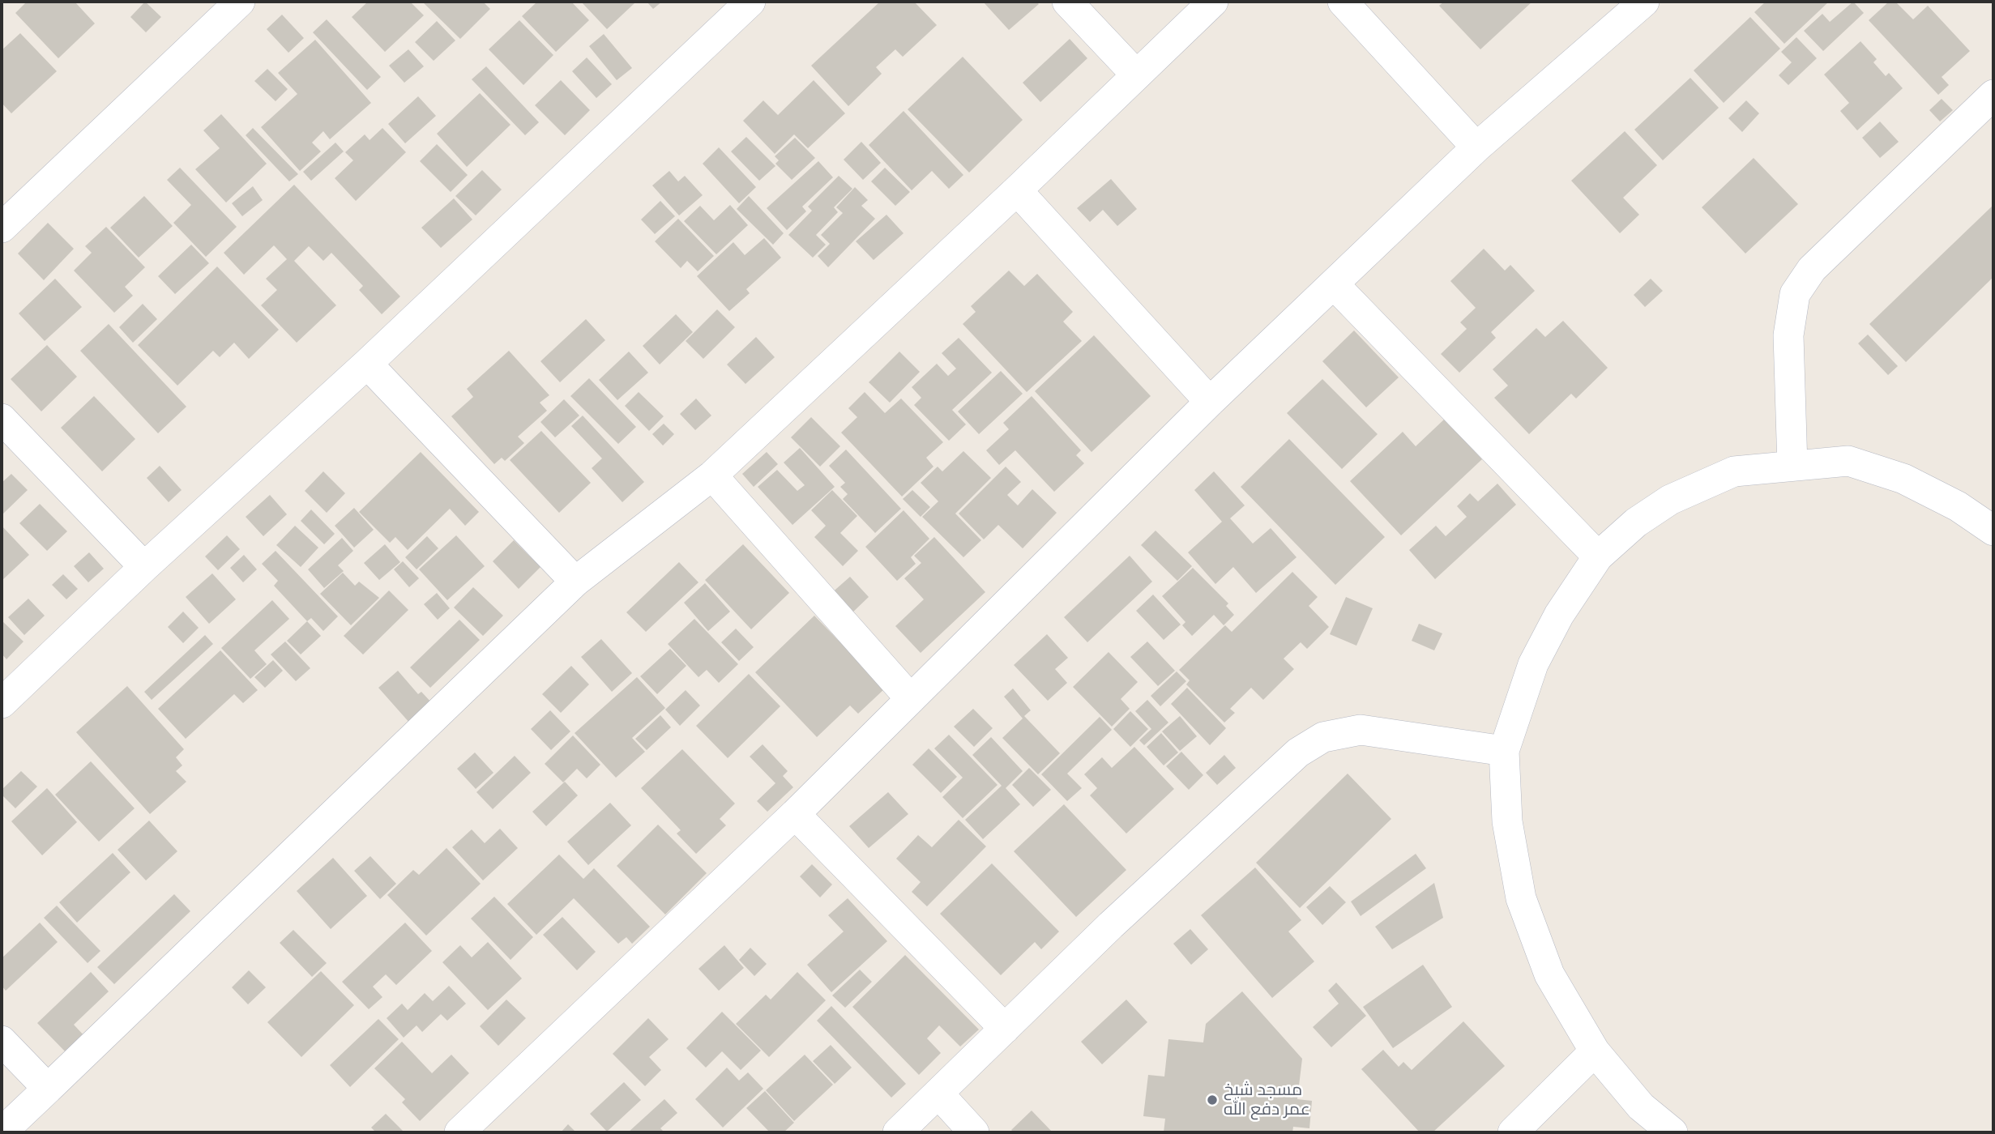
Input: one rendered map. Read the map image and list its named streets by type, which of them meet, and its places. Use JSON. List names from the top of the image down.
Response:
{
  "places": ["مسجد شيخ عمر دفع الله"]
}
